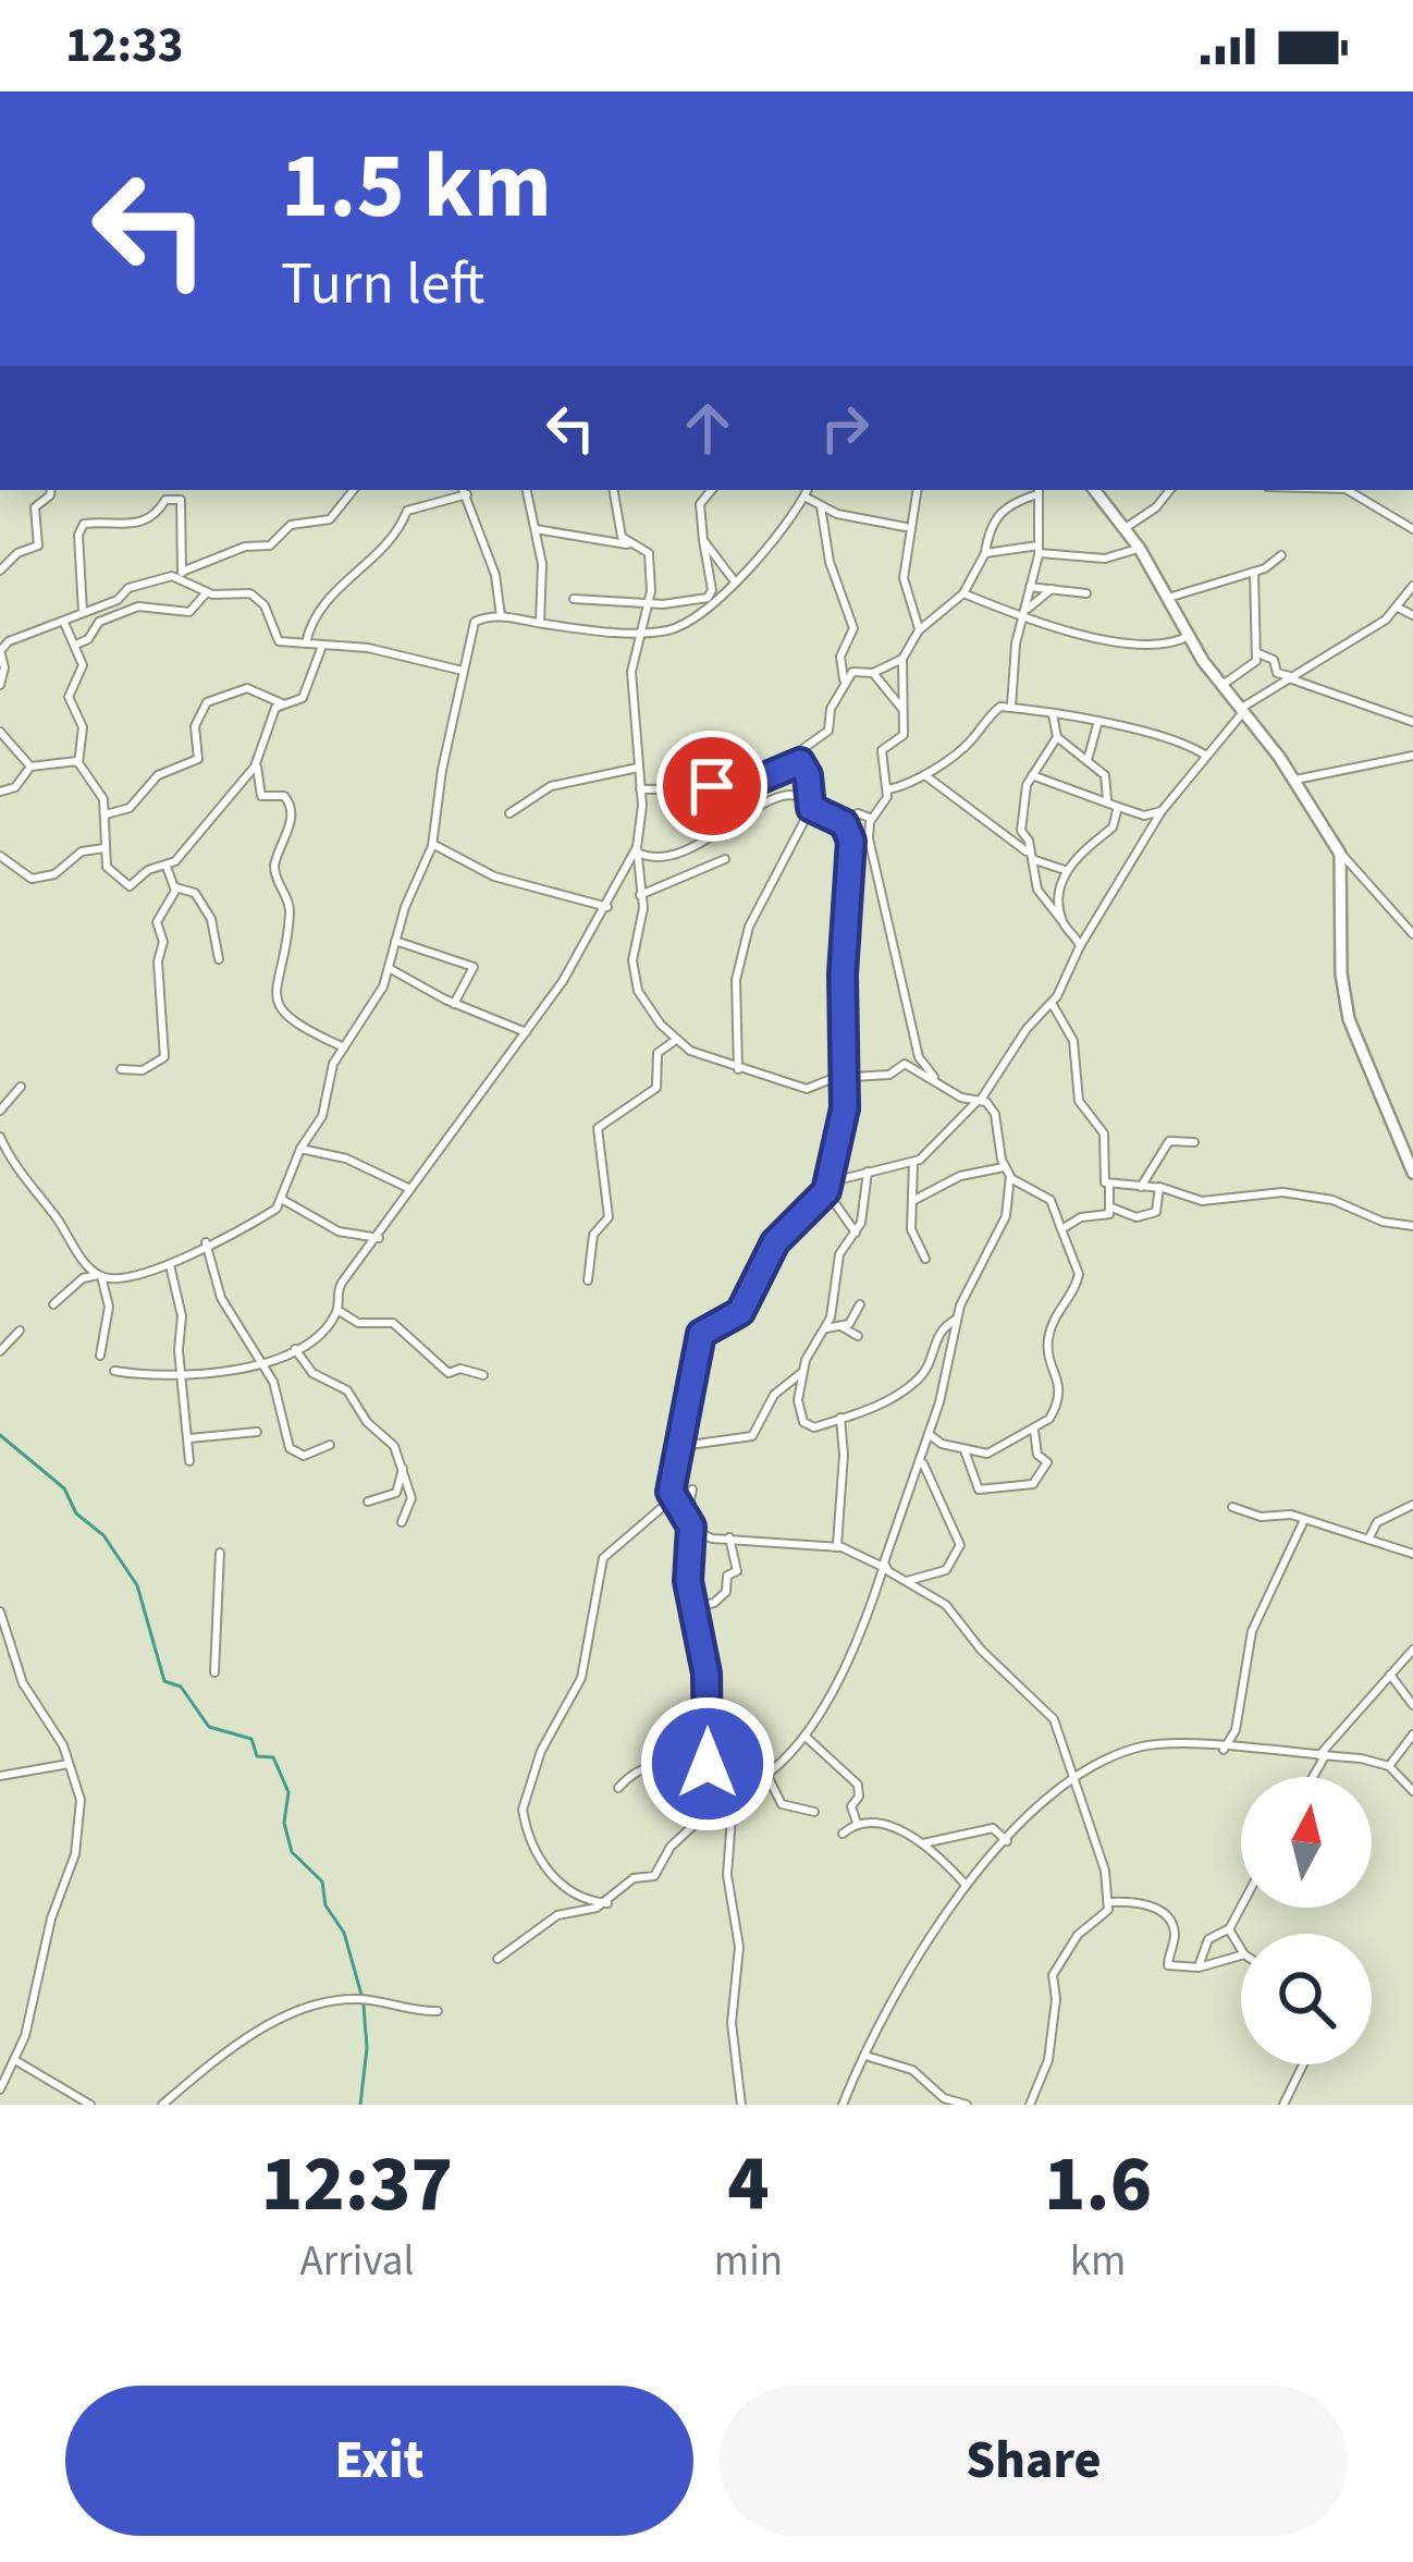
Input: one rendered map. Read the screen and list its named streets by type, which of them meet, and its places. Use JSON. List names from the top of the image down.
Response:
{
  "north": "top",
  "page": {
    "status": "12:33",
    "turn": ["1.5 km", "Turn left"],
    "eta": [
      "12:37",
      "Arrival",
      "4",
      "min",
      "1.6",
      "km"
    ],
    "buttons": ["Exit", "Share"]
  }
}
